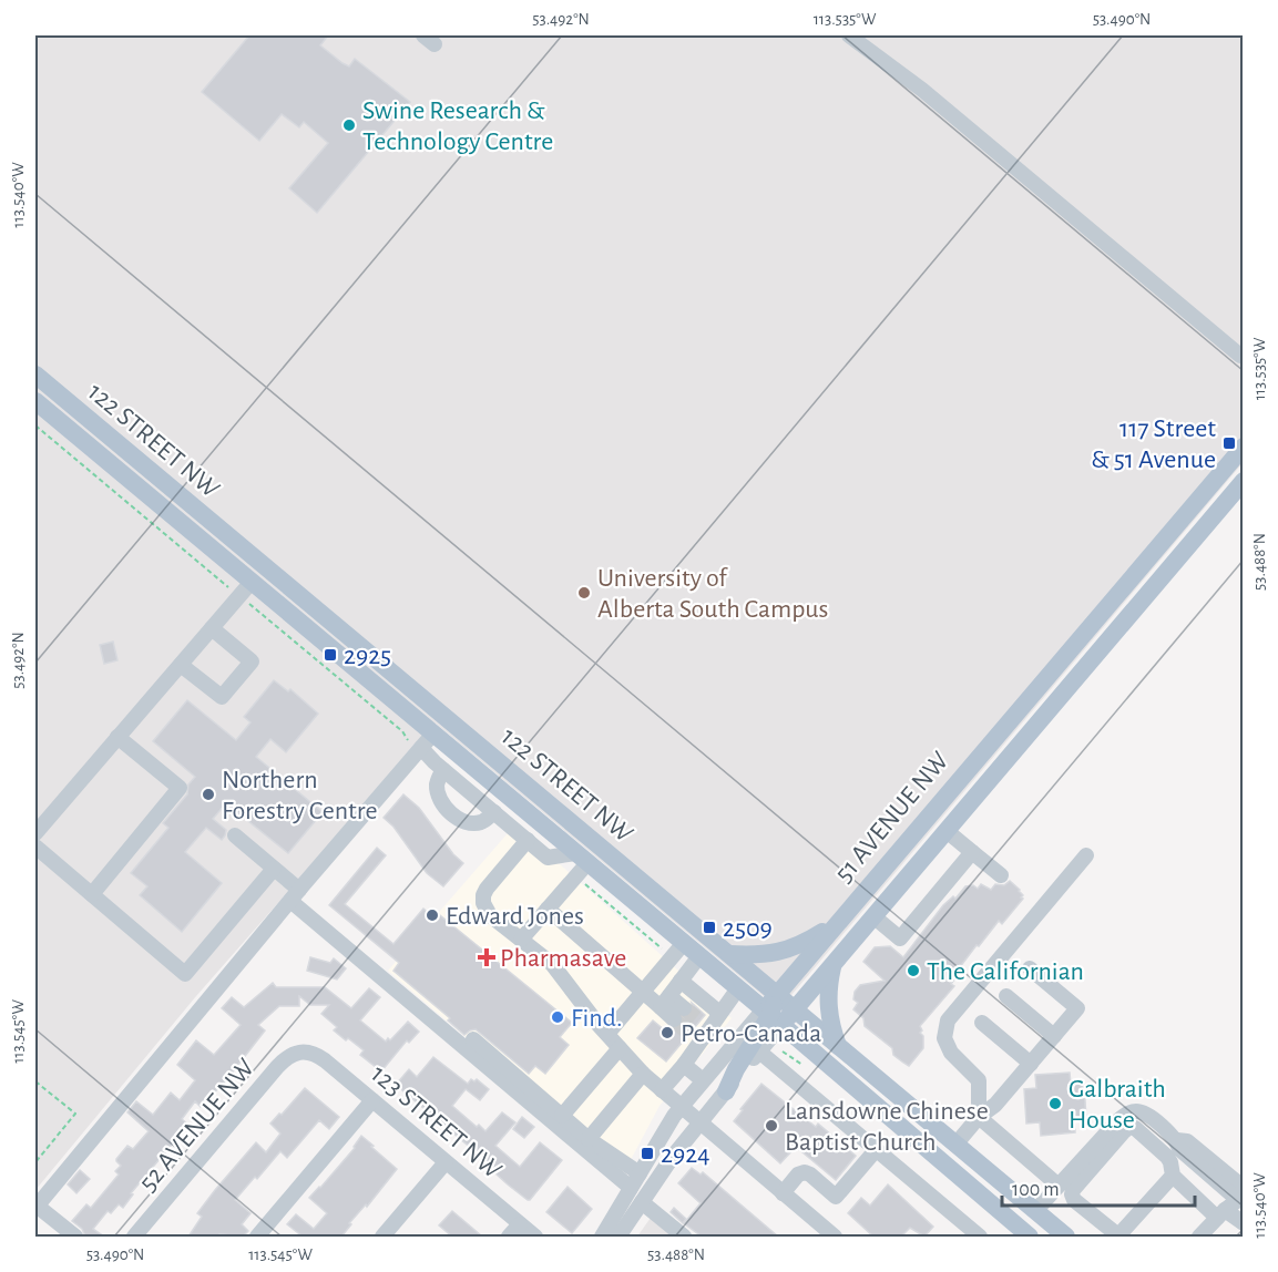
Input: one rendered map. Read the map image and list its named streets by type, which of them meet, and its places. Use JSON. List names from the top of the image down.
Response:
{
  "streets": {
    "main road": ["122 STREET NW", "51 AVENUE NW"],
    "street": ["123 STREET NW", "52 AVENUE NW"]
  },
  "crossings": [
    ["122 STREET NW", "51 AVENUE NW"],
    ["123 STREET NW", "52 AVENUE NW"]
  ],
  "places": {
    "other": [
      "Swine Research & Technology Centre",
      "University of Alberta South Campus",
      "Northern Forestry Centre",
      "Edward Jones",
      "The Californian",
      "Find.",
      "Petro-Canada",
      "Galbraith House",
      "Lansdowne Chinese Baptist Church"
    ],
    "transit": [
      "117 Street & 51 Avenue",
      "2925",
      "2509",
      "2924"
    ],
    "health": ["Pharmasave"]
  },
  "scale_bar": "100 m",
  "coordinates": [
    "53.492°N",
    "113.535°W",
    "53.490°N",
    "113.540°W",
    "53.488°N",
    "113.545°W"
  ]
}
